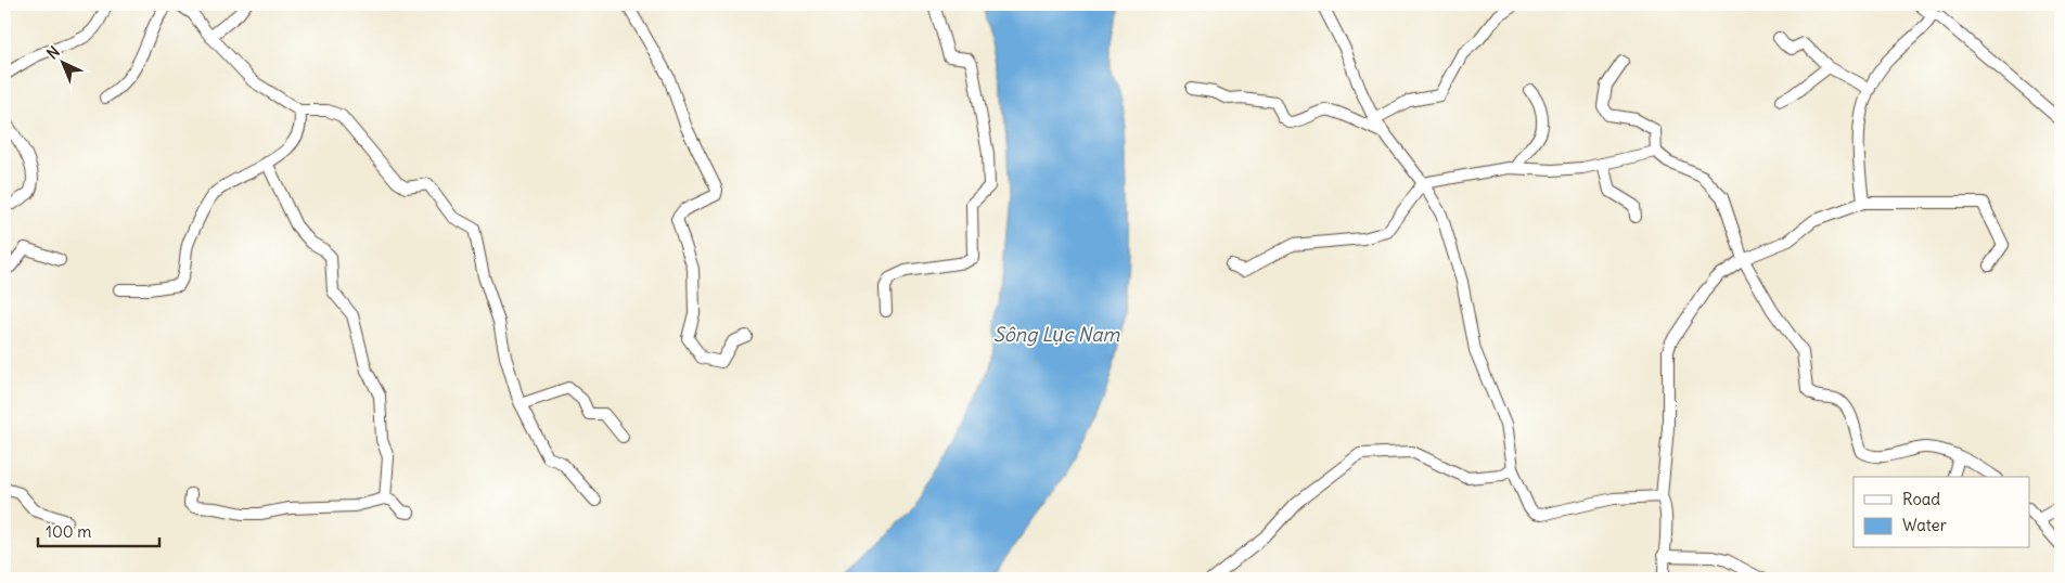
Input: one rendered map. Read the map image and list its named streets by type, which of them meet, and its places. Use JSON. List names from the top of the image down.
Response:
{
  "water": ["Sông Lục Nam"],
  "legend": ["Road", "Water"],
  "scale_bar": "100 m",
  "north": "top left"
}
